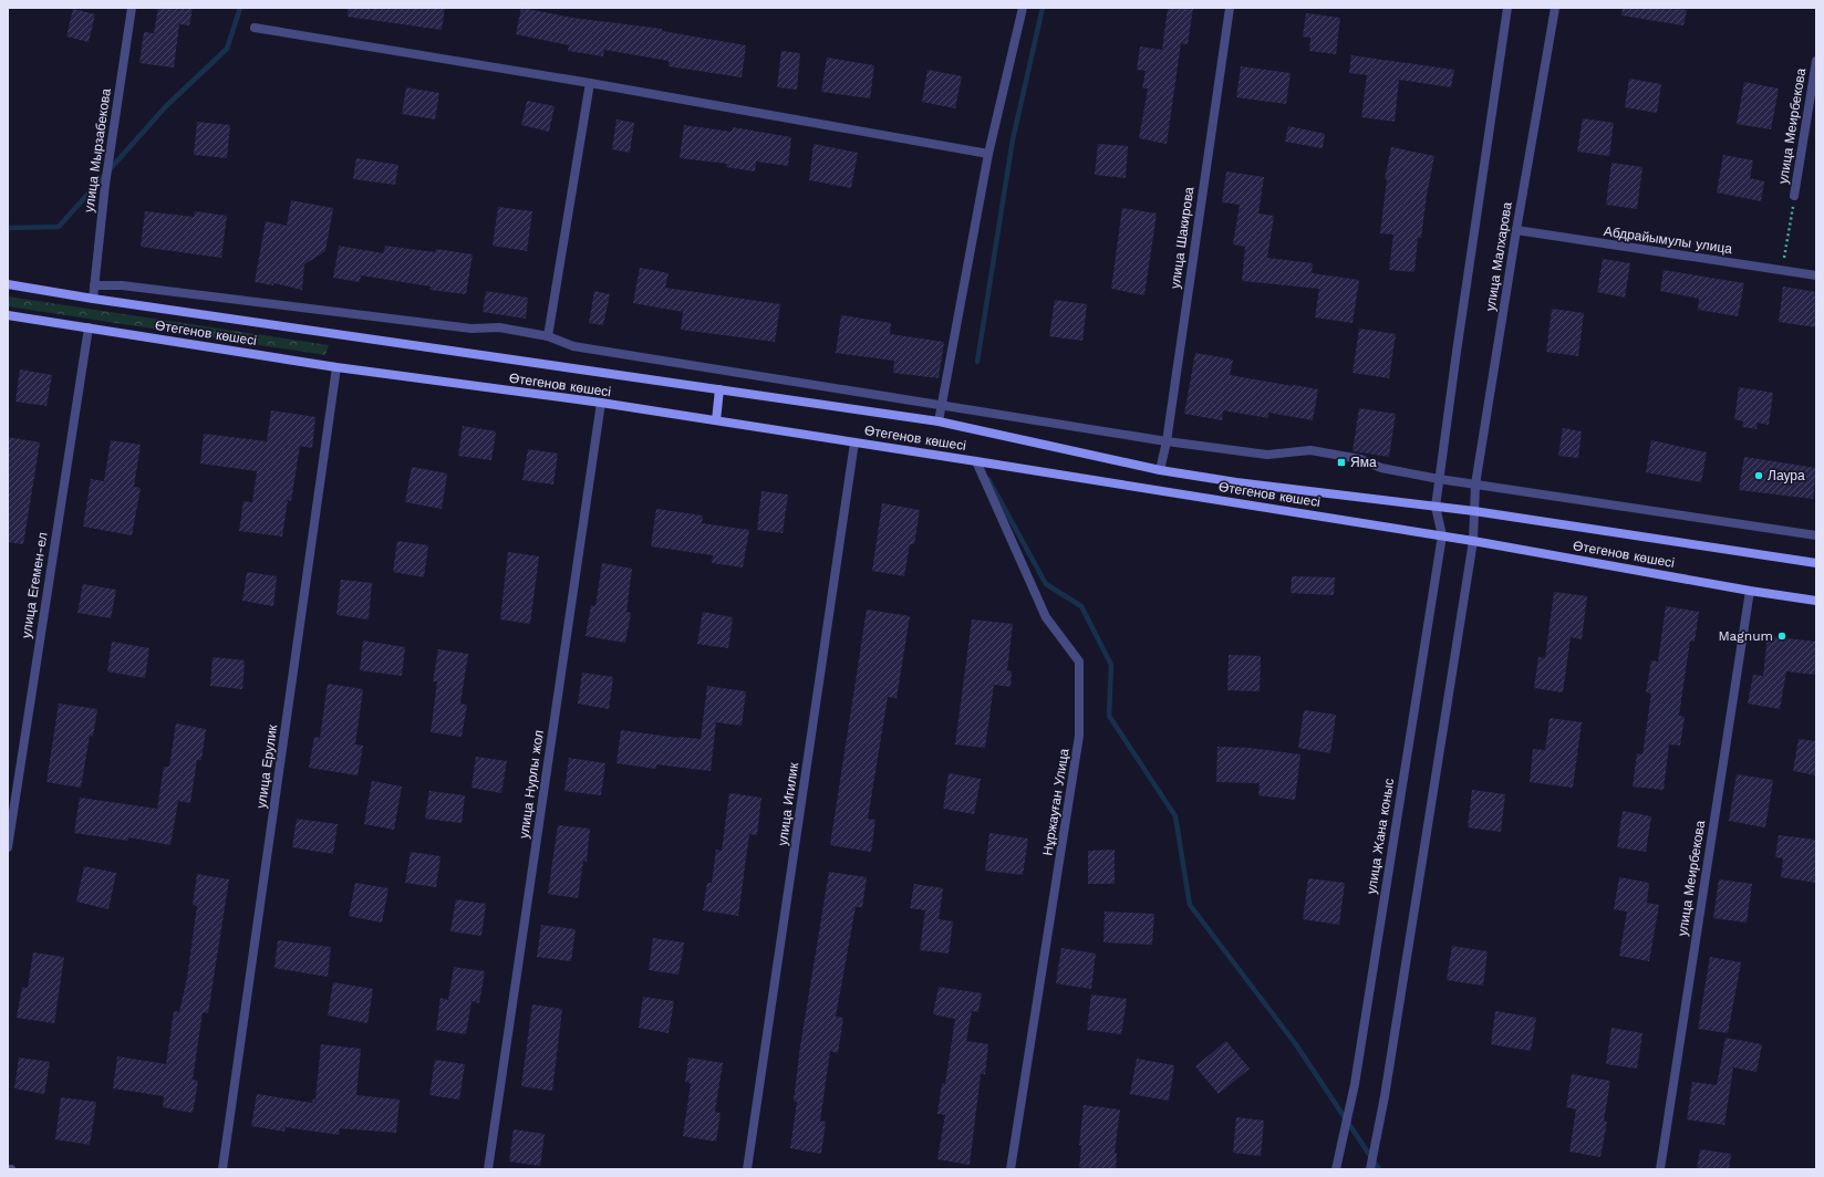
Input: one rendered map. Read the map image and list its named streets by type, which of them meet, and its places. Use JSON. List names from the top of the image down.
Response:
{
  "streets": {
    "main road": ["Өтегенов көшесі"],
    "street": [
      "улица Меирбекова",
      "улица Мырзабекова",
      "улица Шакирова",
      "Абдрайымулы улица",
      "улица Малхарова",
      "улица Егемен-ел",
      "улица Ерулик",
      "улица Нурлы жол",
      "Нұржауған Улица",
      "улица Игилик",
      "улица Жана коныс"
    ]
  },
  "crossings": [
    ["улица Меирбекова", "Өтегенов көшесі"],
    ["улица Мырзабекова", "Өтегенов көшесі"],
    ["улица Шакирова", "Өтегенов көшесі"],
    ["Абдрайымулы улица", "улица Малхарова"],
    ["улица Малхарова", "Өтегенов көшесі"],
    ["улица Малхарова", "улица Жана коныс"],
    ["Өтегенов көшесі", "улица Егемен-ел"],
    ["Өтегенов көшесі", "улица Ерулик"],
    ["Өтегенов көшесі", "улица Нурлы жол"],
    ["Өтегенов көшесі", "Нұржауған Улица"],
    ["Өтегенов көшесі", "улица Игилик"],
    ["Өтегенов көшесі", "улица Жана коныс"]
  ],
  "places": {
    "transit": ["Яма"],
    "other": ["Лаура", "Magnum"]
  }
}
